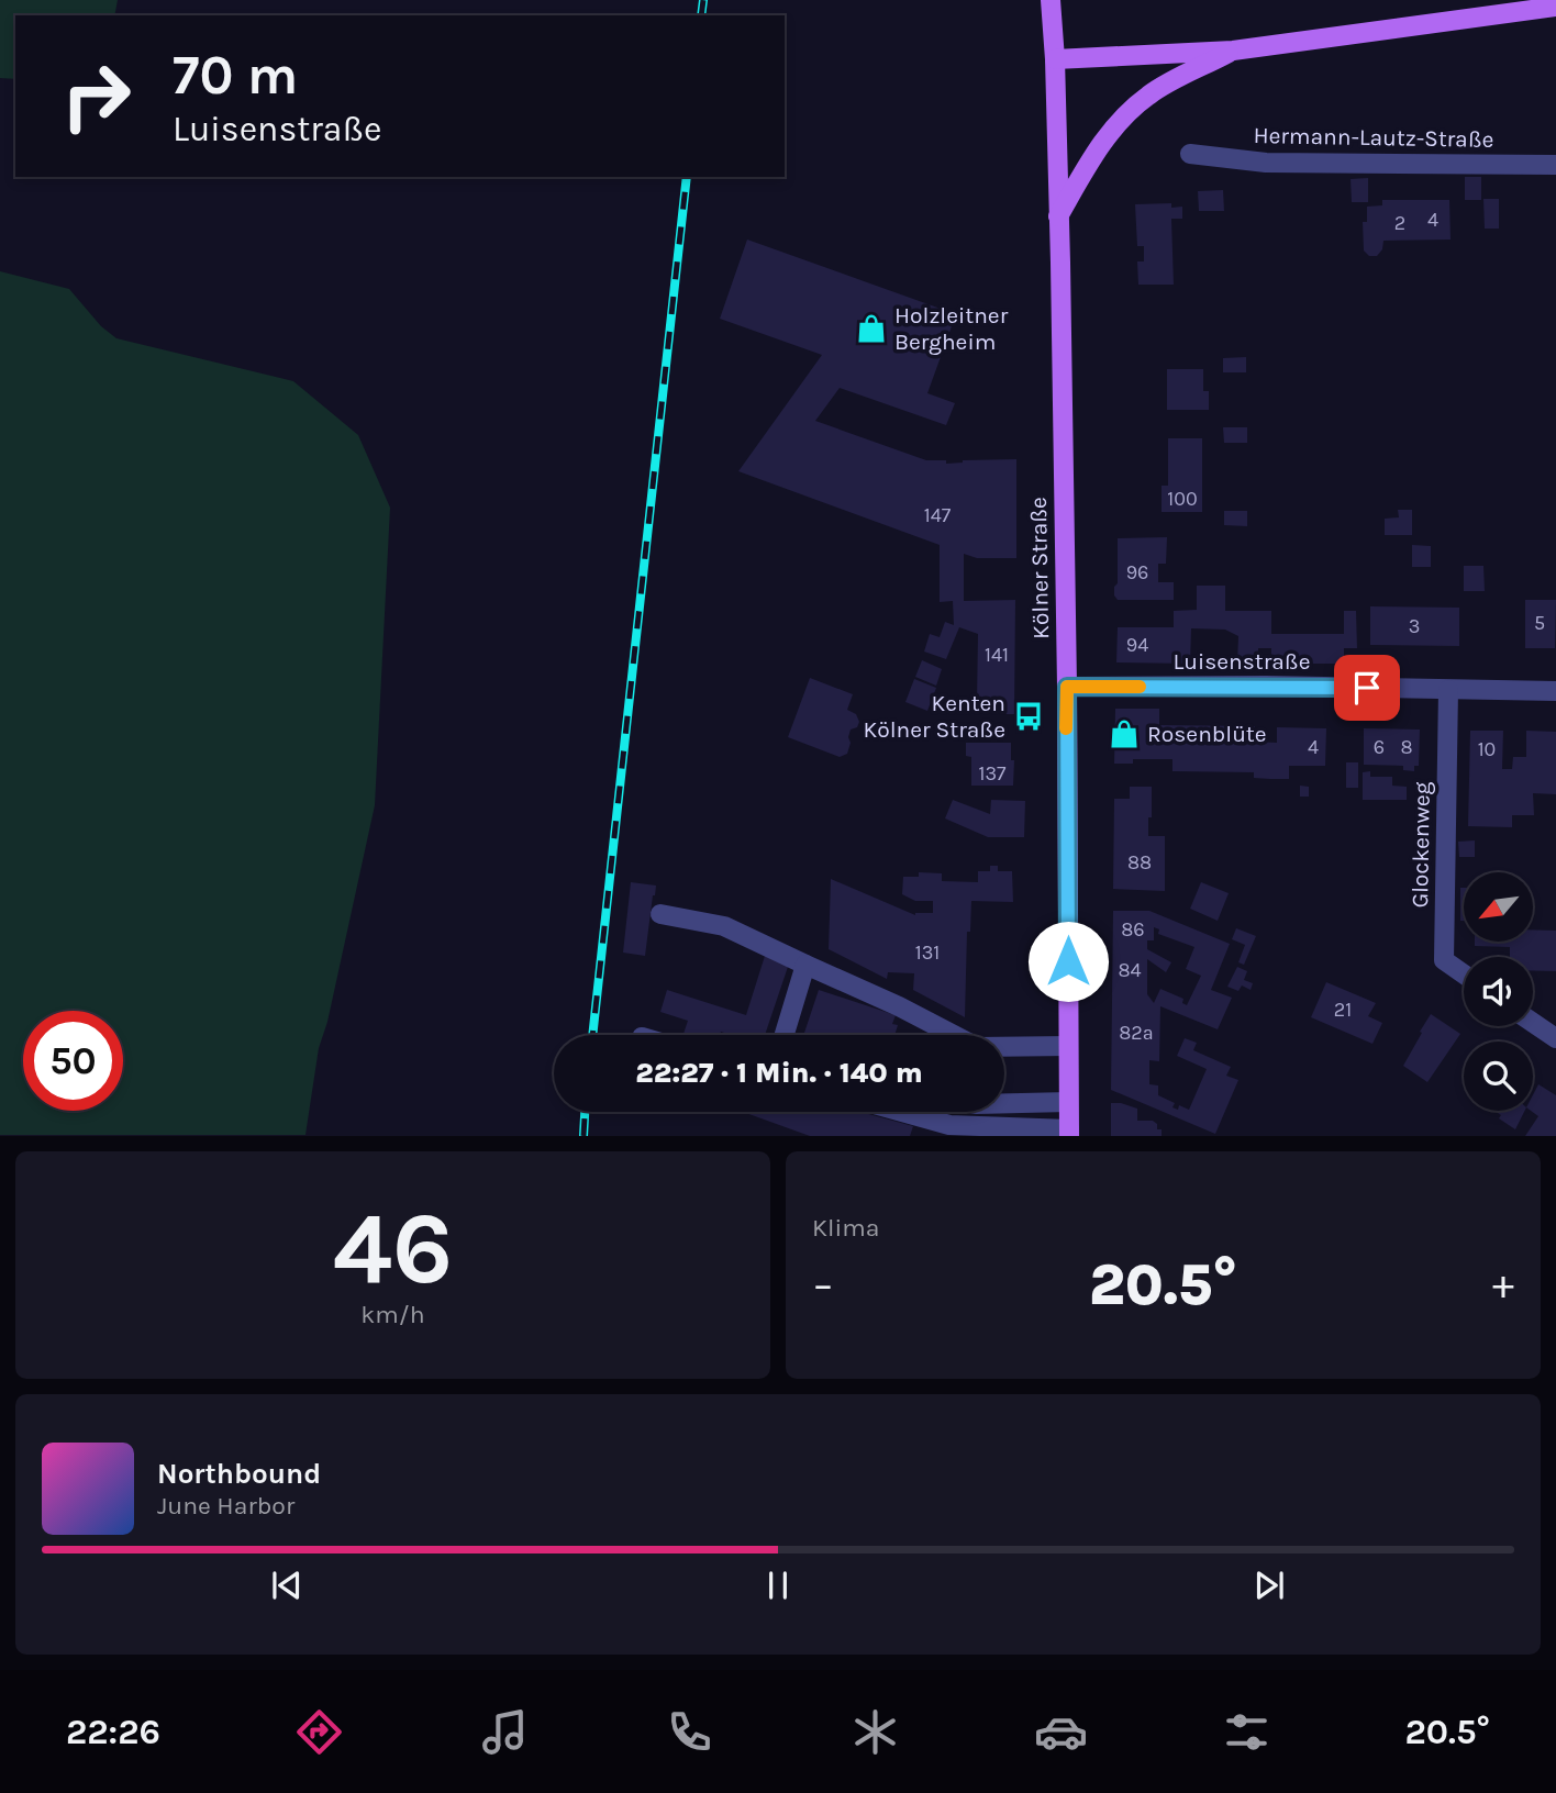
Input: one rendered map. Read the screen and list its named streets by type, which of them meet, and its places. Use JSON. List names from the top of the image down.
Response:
{
  "streets": {
    "main road": ["Kölner Straße"],
    "street": ["Hermann-Lautz-Straße", "Luisenstraße", "Glockenweg"]
  },
  "crossings": [
    ["Kölner Straße", "Luisenstraße"],
    ["Luisenstraße", "Glockenweg"]
  ],
  "places": {
    "shop": ["Holzleitner Bergheim", "Rosenblüte"],
    "bus stop": ["Kenten Kölner Straße"]
  },
  "house_numbers": [
    "4",
    "2",
    "100",
    "147",
    "96",
    "5",
    "3",
    "94",
    "141",
    "4",
    "6",
    "8",
    "10",
    "137",
    "88",
    "86",
    "131",
    "84",
    "21",
    "82a"
  ],
  "north": "bottom left",
  "page": {
    "turn": ["70 m", "Luisenstraße"],
    "limit": "50",
    "trip": "22:27 · 1 Min. · 140 m",
    "tile": [
      ["46", "km/h"],
      "Klima"
    ],
    "heat": ["−", "20.5°", "+"],
    "song": ["Northbound", "June Harbor"],
    "tabs": ["22:26", "20.5°"]
  }
}
